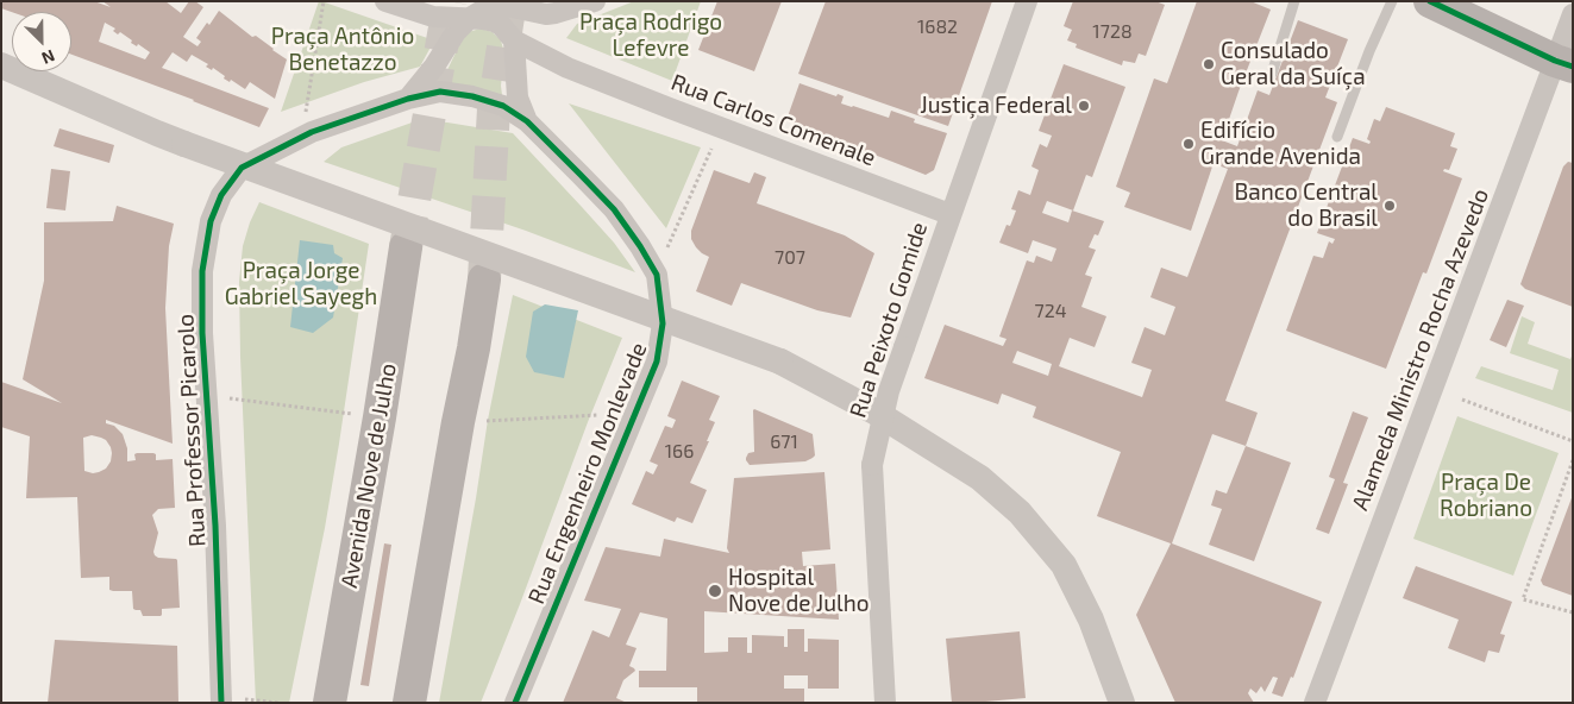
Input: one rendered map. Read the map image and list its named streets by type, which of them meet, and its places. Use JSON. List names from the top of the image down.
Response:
{
  "streets": {
    "main road": ["Avenida Nove de Julho"],
    "street": [
      "Rua Carlos Comenale",
      "Rua Peixoto Gomide",
      "Alameda Ministro Rocha Azevedo",
      "Rua Professor Picarolo",
      "Rua Engenheiro Monlevade"
    ]
  },
  "crossings": [
    ["Rua Carlos Comenale", "Rua Peixoto Gomide"],
    ["Rua Professor Picarolo", "Rua Engenheiro Monlevade"]
  ],
  "parks": [
    "Praça Rodrigo Lefevre",
    "Praça Antônio Benetazzo",
    "Praça Jorge Gabriel Sayegh",
    "Praça De Robriano"
  ],
  "places": [
    "Consulado Geral da Suíça",
    "Justiça Federal",
    "Edifício Grande Avenida",
    "Banco Central do Brasil",
    "Hospital Nove de Julho"
  ],
  "house_numbers": [
    "1682",
    "1728",
    "707",
    "724",
    "671",
    "166"
  ],
  "north": "bottom right"
}
